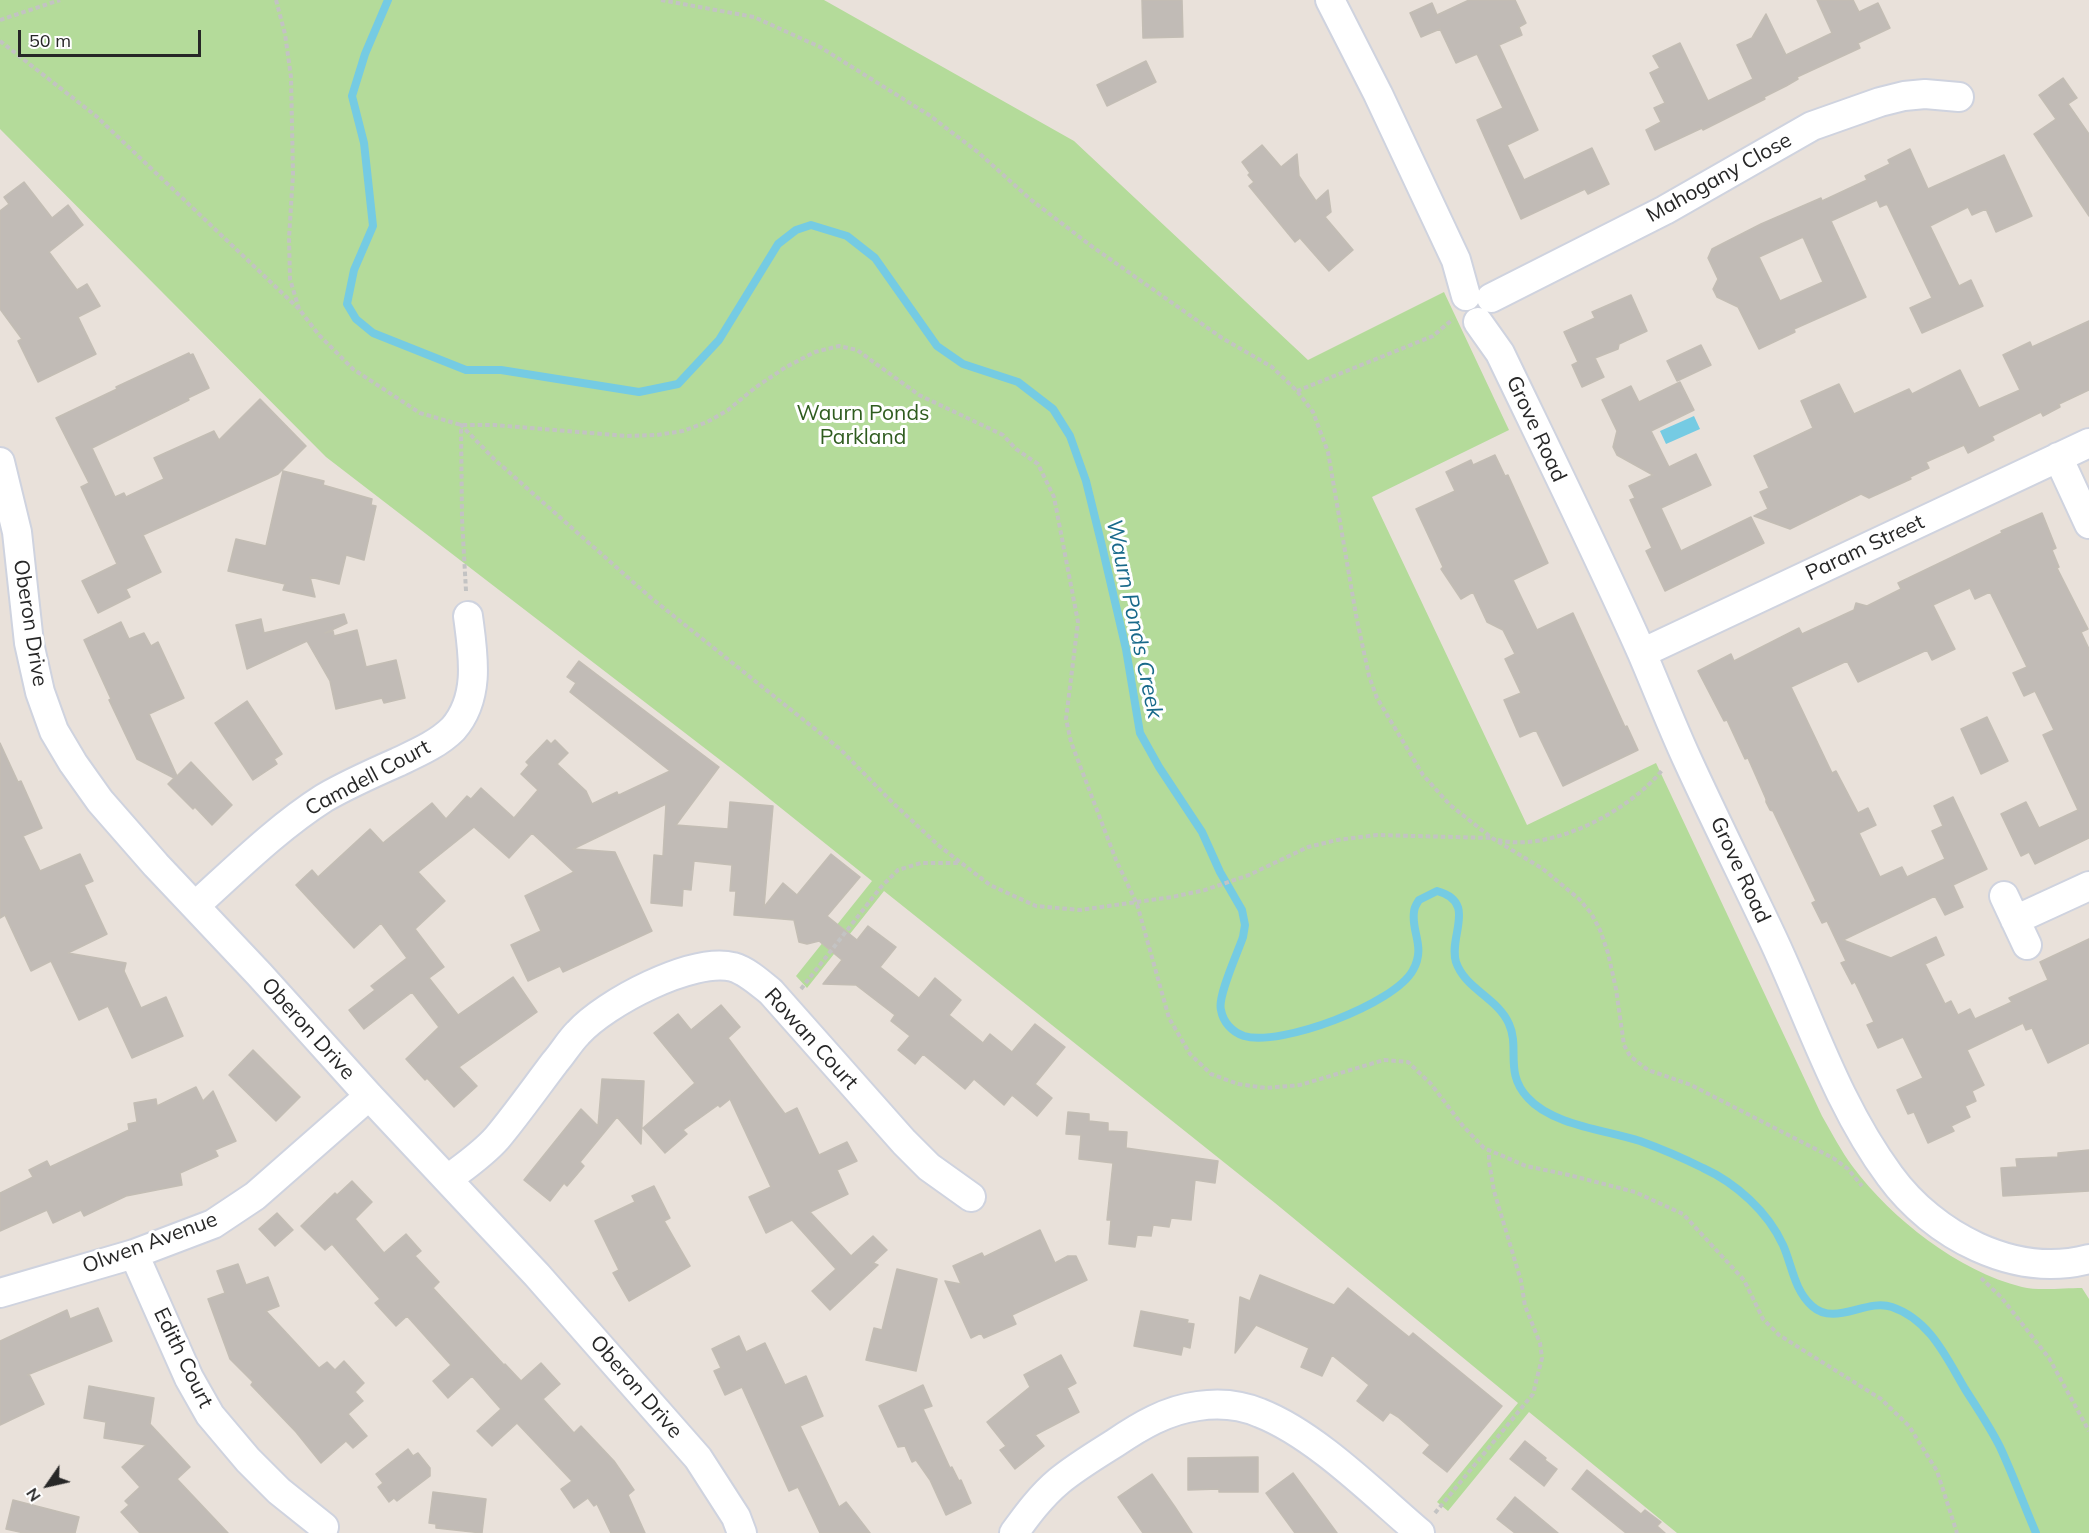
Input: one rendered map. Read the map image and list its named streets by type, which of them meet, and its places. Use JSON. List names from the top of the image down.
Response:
{
  "streets": {
    "street": [
      "Mahogany Close",
      "Grove Road",
      "Param Street",
      "Oberon Drive",
      "Camdell Court",
      "Rowan Court",
      "Olwen Avenue",
      "Edith Court"
    ]
  },
  "crossings": [
    ["Mahogany Close", "Grove Road"],
    ["Grove Road", "Param Street"],
    ["Oberon Drive", "Camdell Court"],
    ["Oberon Drive", "Rowan Court"],
    ["Oberon Drive", "Olwen Avenue"],
    ["Olwen Avenue", "Edith Court"]
  ],
  "water": ["Waurn Ponds Creek"],
  "parks": ["Waurn Ponds Parkland"],
  "scale_bar": "50 m",
  "north": "bottom left"
}
